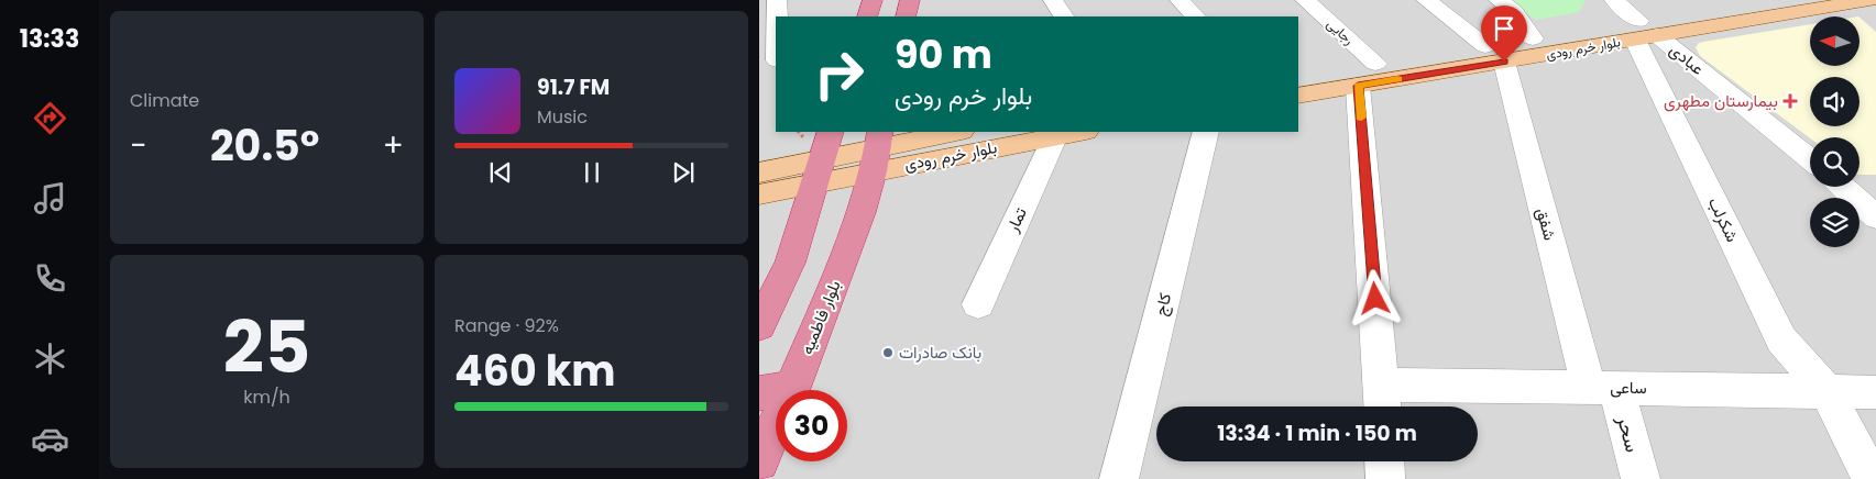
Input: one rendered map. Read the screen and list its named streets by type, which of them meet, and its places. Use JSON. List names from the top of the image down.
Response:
{
  "streets": {
    "highway": ["بلوار فاطمیه"],
    "main road": ["بلوار خرم رودی"],
    "street": [
      "رجایی",
      "عبادی",
      "تمار",
      "شکرلب",
      "شفق",
      "کاج",
      "ساعی",
      "سحر"
    ]
  },
  "crossings": [
    ["رجایی", "بلوار خرم رودی"],
    ["بلوار خرم رودی", "عبادی"],
    ["بلوار خرم رودی", "تمار"],
    ["بلوار خرم رودی", "شکرلب"],
    ["بلوار خرم رودی", "شفق"],
    ["بلوار خرم رودی", "بلوار فاطمیه"],
    ["عبادی", "شکرلب"],
    ["شکرلب", "ساعی"],
    ["شفق", "ساعی"],
    ["شفق", "سحر"],
    ["ساعی", "سحر"]
  ],
  "places": {
    "health": ["بیمارستان مطهری"],
    "other": ["بانک صادرات"]
  },
  "north": "left",
  "page": {
    "tabs": "13:33",
    "tile": [
      "Climate",
      ["25", "km/h"],
      ["Range · 92%", "460 km"]
    ],
    "turn": ["90 m", "بلوار خرم رودی"],
    "song": ["91.7 FM", "Music"],
    "heat": ["−", "20.5°", "+"],
    "limit": "30",
    "trip": "13:34 · 1 min · 150 m"
  }
}
